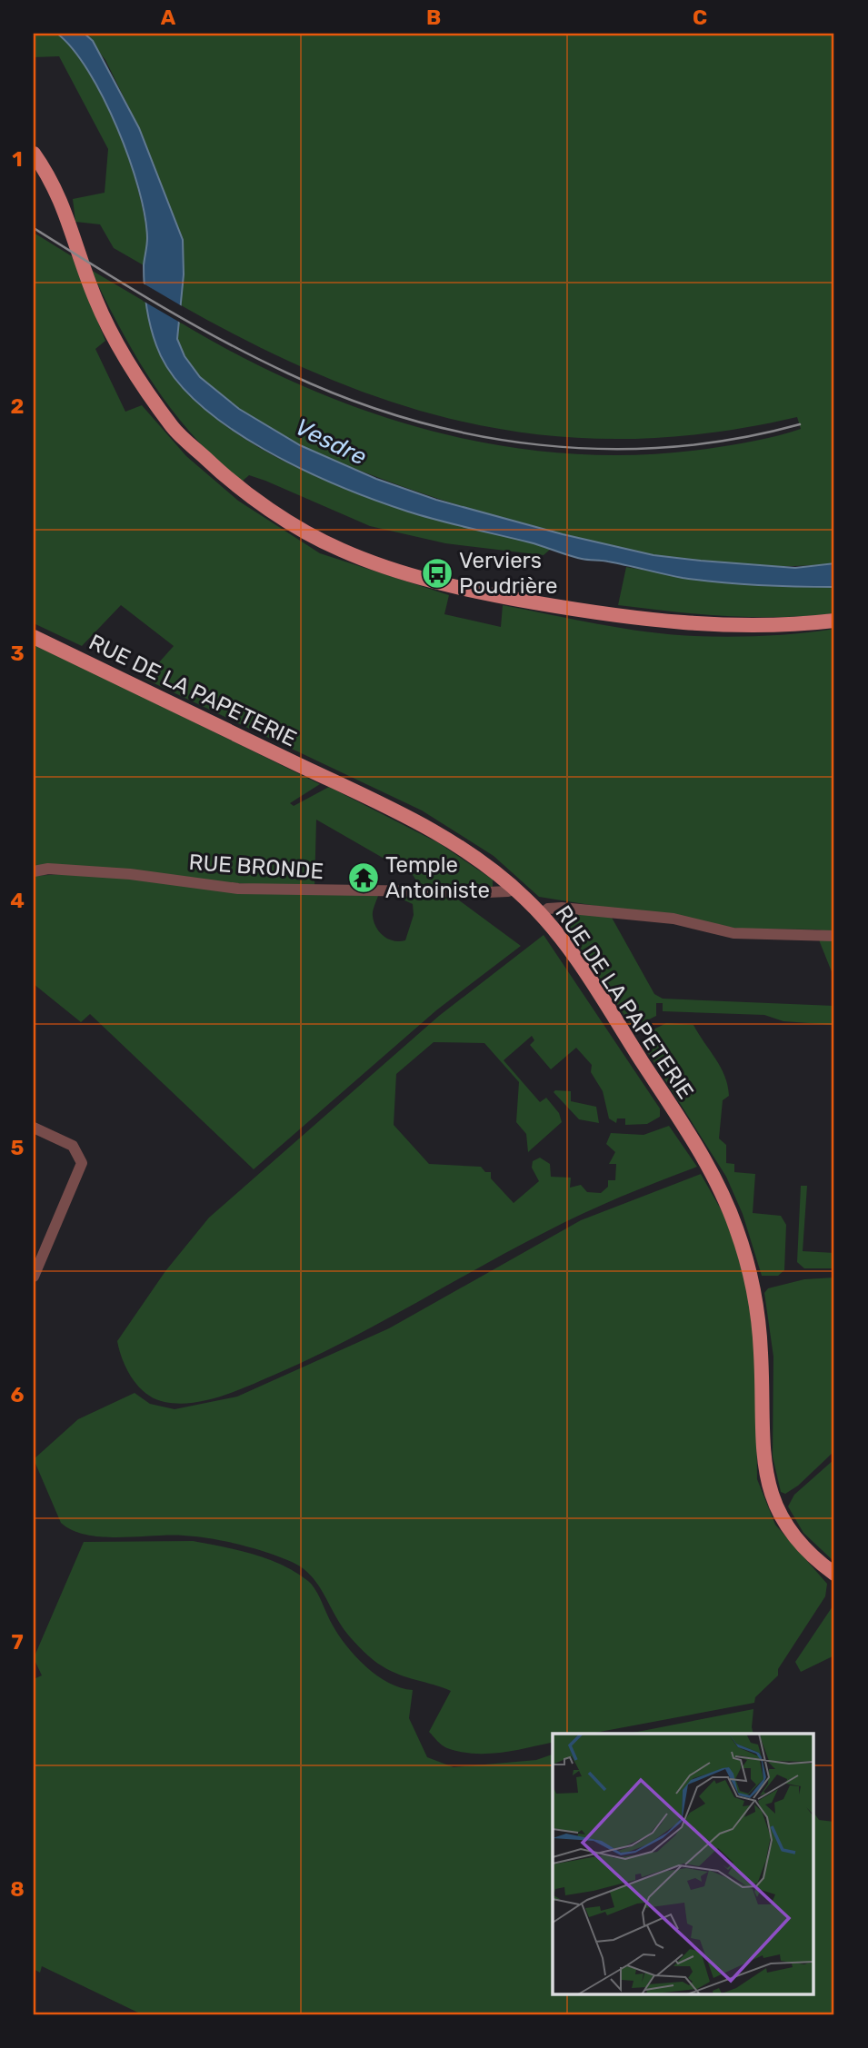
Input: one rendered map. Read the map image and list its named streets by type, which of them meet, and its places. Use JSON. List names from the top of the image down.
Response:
{
  "streets": {
    "main road": ["RUE DE LA PAPETERIE"],
    "street": ["RUE BRONDE"]
  },
  "crossings": [
    ["RUE DE LA PAPETERIE", "RUE BRONDE"]
  ],
  "water": ["Vesdre"],
  "places": {
    "bus stop": ["Verviers Poudrière"],
    "temple": ["Temple Antoiniste"]
  },
  "grid": {
    "columns": ["A", "B", "C"],
    "rows": [
      "1",
      "2",
      "3",
      "4",
      "5",
      "6",
      "7",
      "8"
    ]
  }
}
